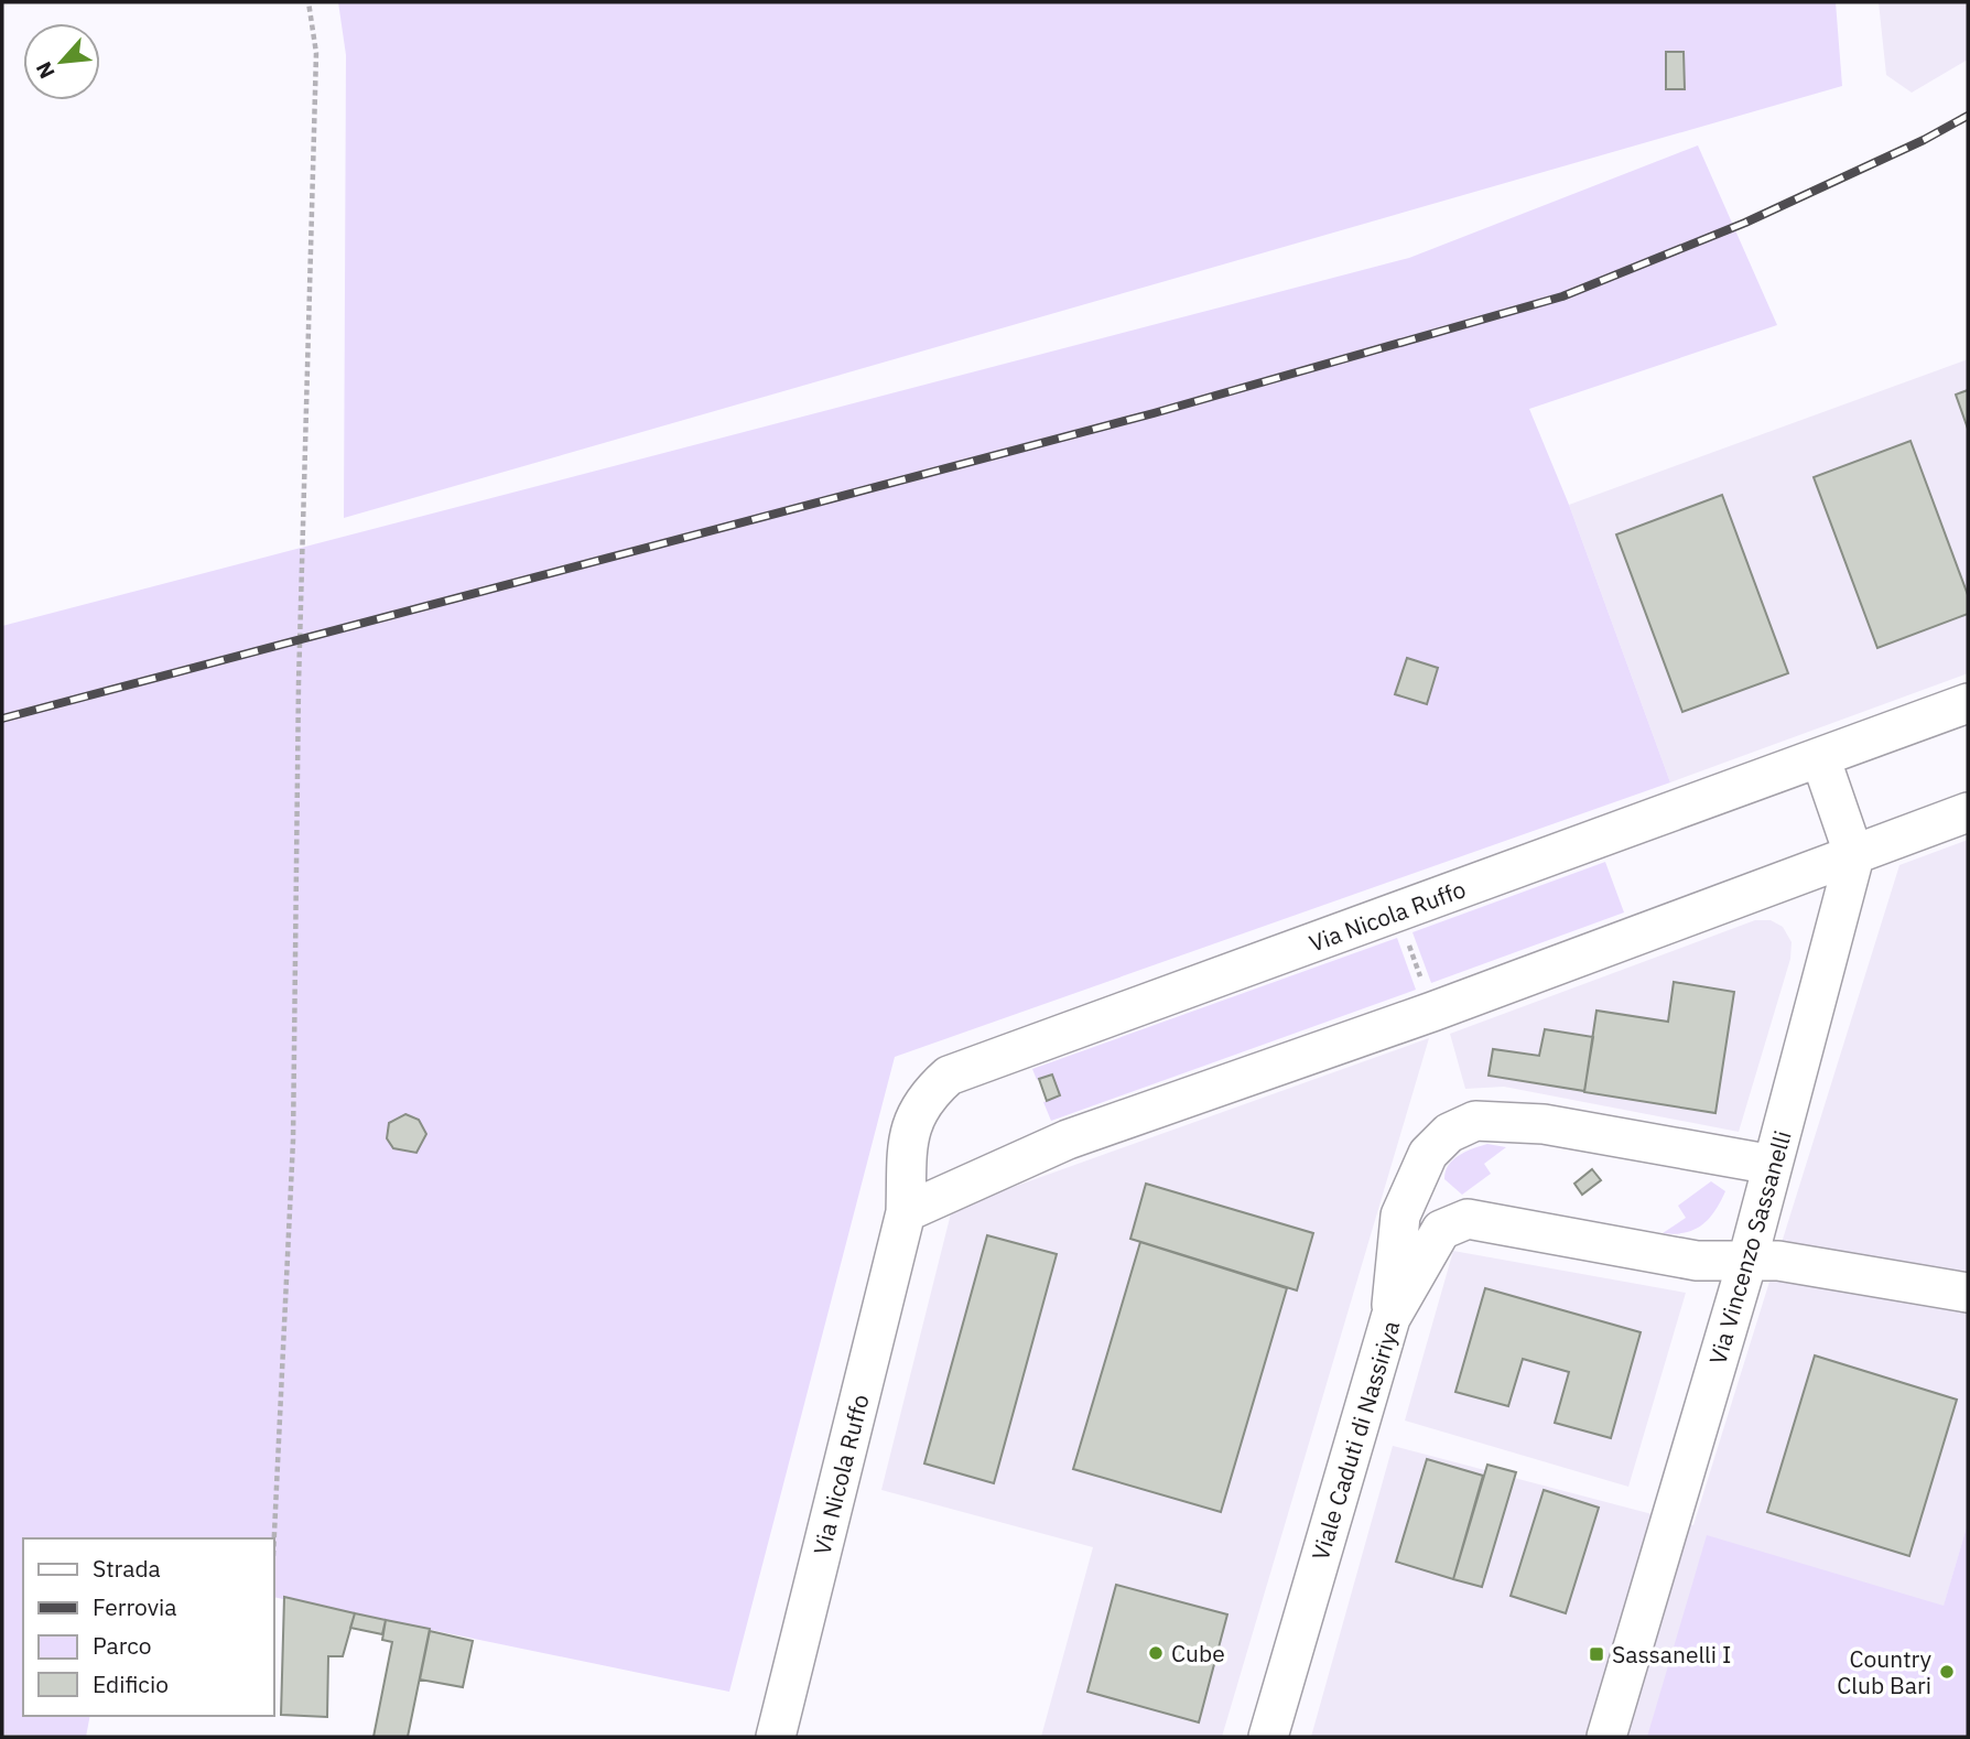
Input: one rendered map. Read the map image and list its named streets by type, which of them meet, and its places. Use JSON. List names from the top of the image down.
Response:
{
  "streets": {
    "street": ["Via Nicola Ruffo", "Via Vincenzo Sassanelli", "Viale Caduti di Nassiriya"]
  },
  "crossings": [
    ["Via Vincenzo Sassanelli", "Viale Caduti di Nassiriya"]
  ],
  "places": {
    "other": ["Cube", "Country Club Bari"],
    "transit": ["Sassanelli I"]
  },
  "legend": [
    "Strada",
    "Ferrovia",
    "Parco",
    "Edificio"
  ],
  "north": "bottom left"
}
